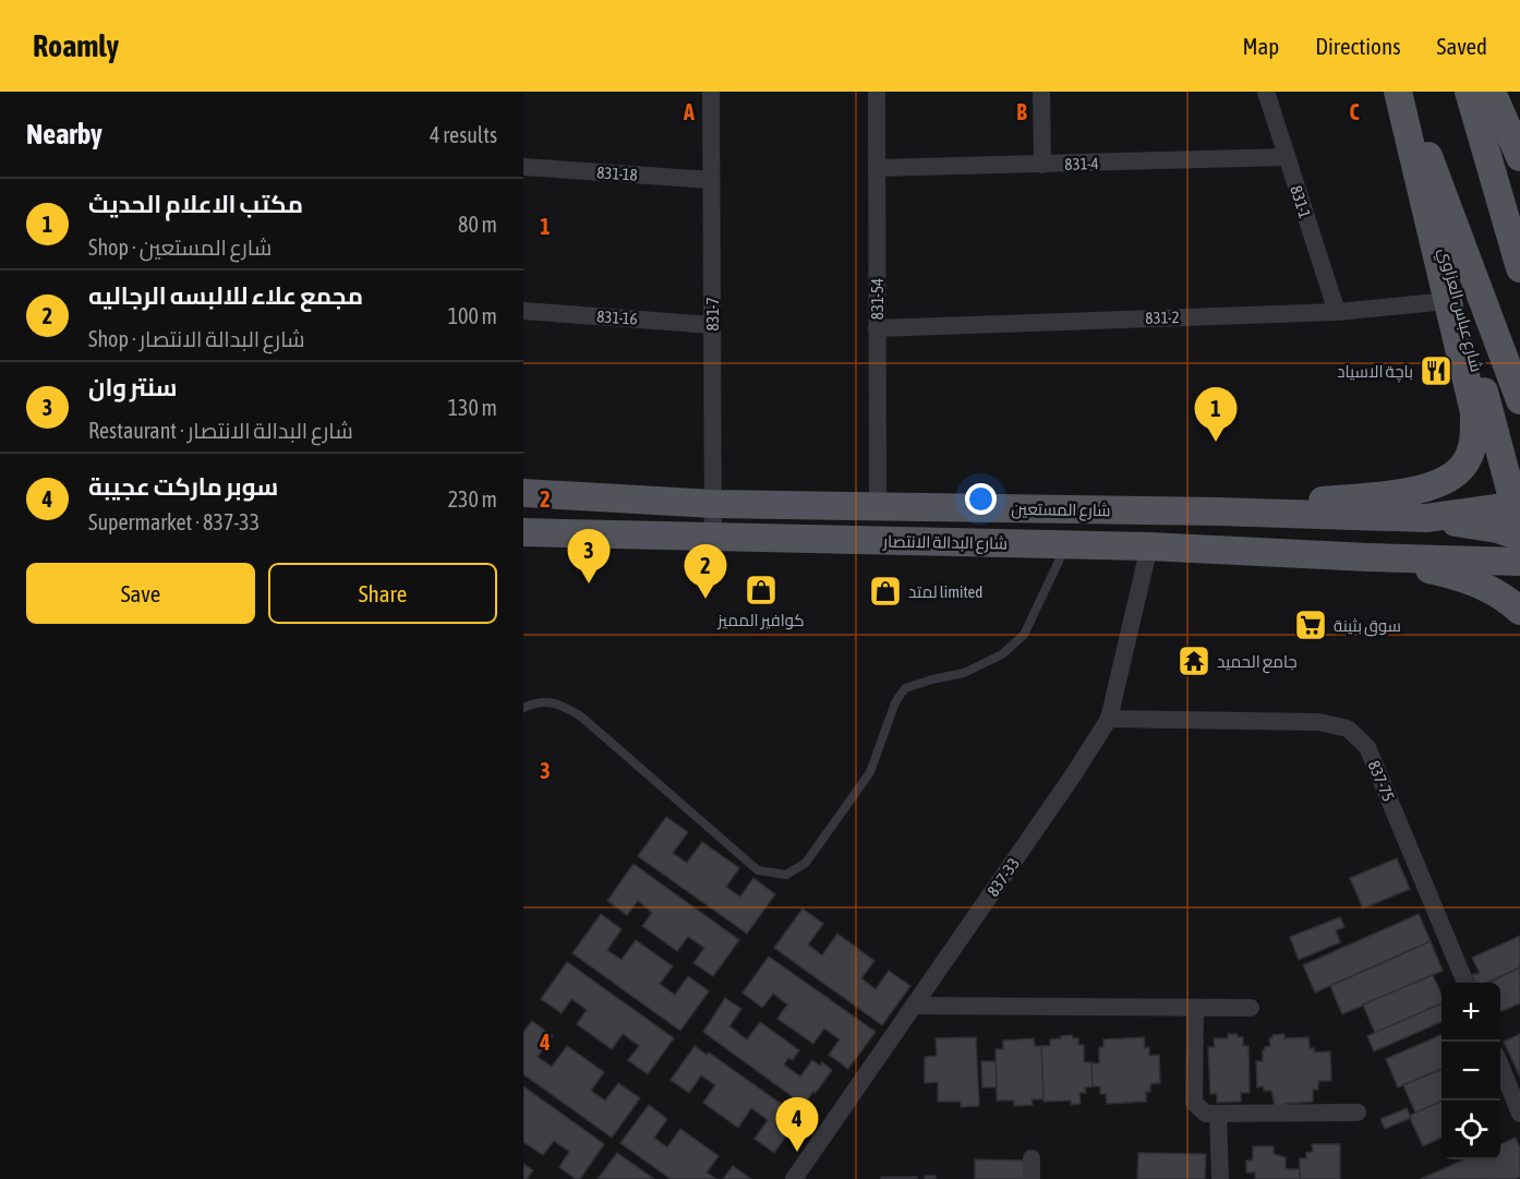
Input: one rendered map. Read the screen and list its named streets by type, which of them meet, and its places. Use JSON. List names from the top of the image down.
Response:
{
  "streets": {
    "main road": ["شارع عباس العزاوي", "شارع المستعين", "شارع البدالة الانتصار"],
    "street": [
      "831-4",
      "831-18",
      "831-1",
      "831-54",
      "831-7",
      "831-16",
      "831-2",
      "837-75",
      "837-33"
    ]
  },
  "crossings": [
    ["831-4", "831-1"],
    ["831-4", "831-54"],
    ["831-18", "831-7"],
    ["831-1", "831-2"],
    ["831-54", "831-2"],
    ["831-54", "شارع المستعين"],
    ["شارع عباس العزاوي", "شارع المستعين"],
    ["831-7", "831-16"],
    ["831-7", "شارع المستعين"],
    ["831-7", "شارع البدالة الانتصار"],
    ["شارع البدالة الانتصار", "837-33"],
    ["837-75", "837-33"]
  ],
  "places": {
    "restaurant": ["باچة الاسياد"],
    "shop": ["كوافير المميز", "لمتد limited"],
    "supermarket": ["سوق بثينة"],
    "temple": ["جامع الحميد"]
  },
  "page": {
    "header": "Roamly",
    "nav": ["Map", "Directions", "Saved"],
    "heading": ["Nearby", "4 results"],
    "list": [
      {
        "mark": "1",
        "name": "مكتب الاعلام الحديث",
        "note": "Shop · شارع المستعين",
        "value": "80 m"
      },
      {
        "mark": "2",
        "name": "مجمع علاء للالبسه الرجاليه",
        "note": "Shop · شارع البدالة الانتصار",
        "value": "100 m"
      },
      {
        "mark": "3",
        "name": "سنتر وان",
        "note": "Restaurant · شارع البدالة الانتصار",
        "value": "130 m"
      },
      {
        "mark": "4",
        "name": "سوبر ماركت عجيبة",
        "note": "Supermarket · 837-33",
        "value": "230 m"
      }
    ],
    "pins": [
      "1",
      "3",
      "2",
      "4"
    ],
    "buttons": ["Save", "Share"],
    "map_buttons": ["+", "−"]
  },
  "grid": {
    "columns": ["A", "B", "C"],
    "rows": [
      "1",
      "2",
      "3",
      "4"
    ]
  }
}
